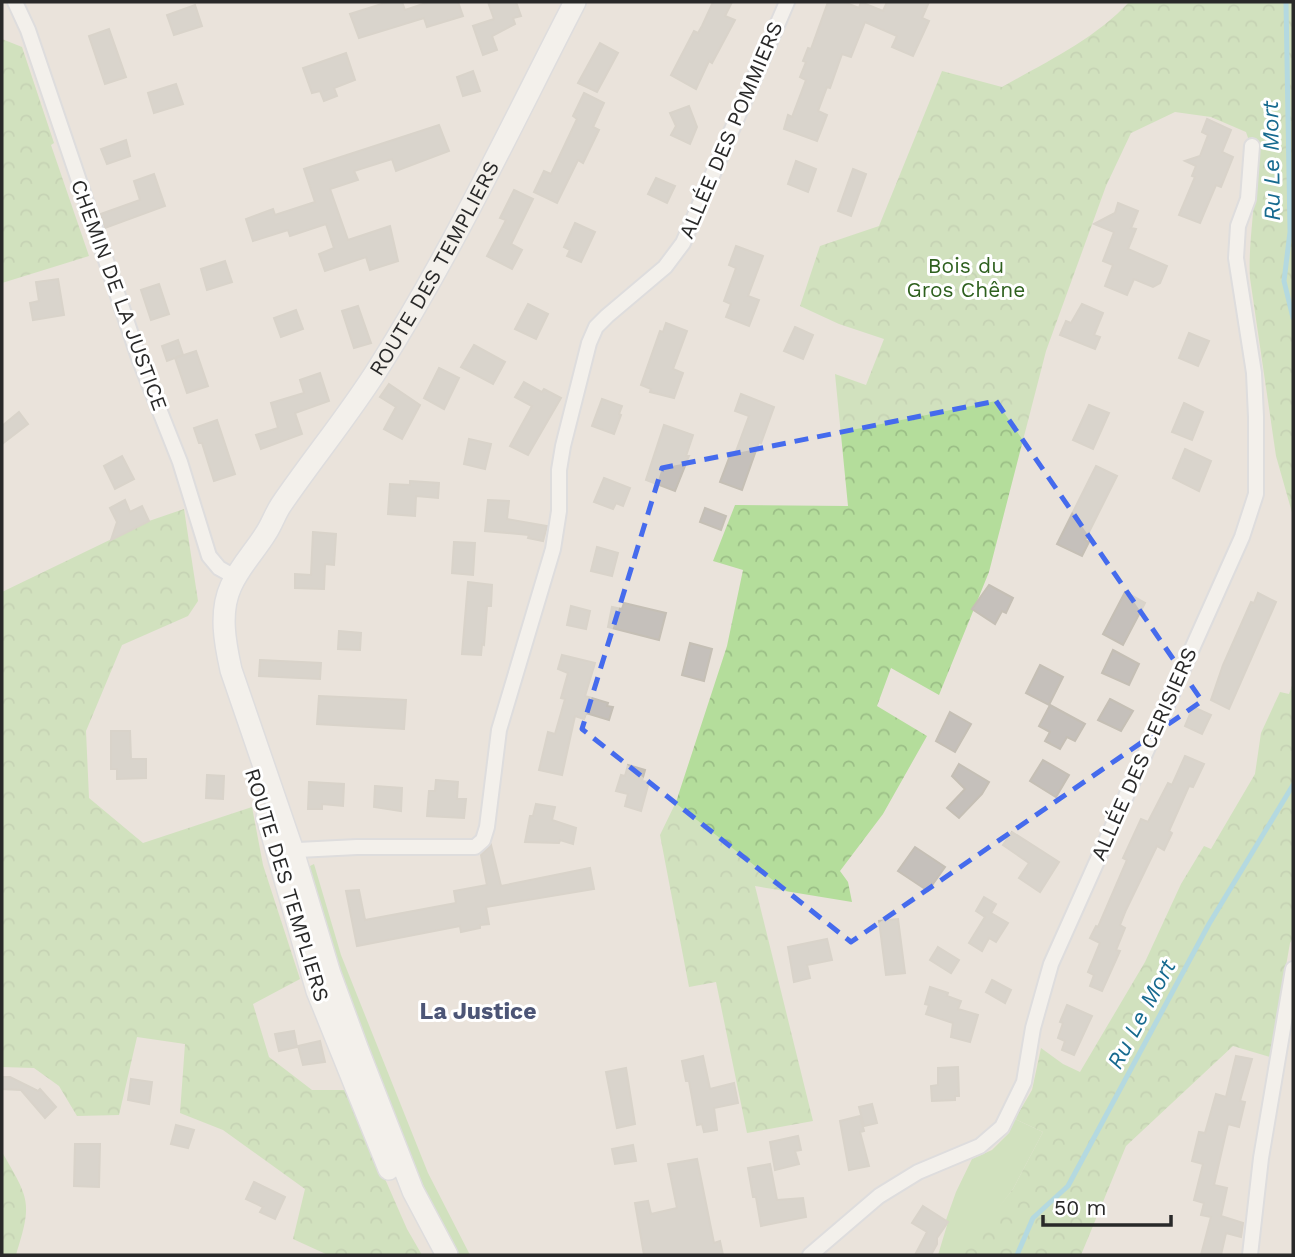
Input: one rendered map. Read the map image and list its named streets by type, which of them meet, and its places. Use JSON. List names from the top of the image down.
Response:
{
  "streets": {
    "main road": ["ROUTE DES TEMPLIERS"],
    "street": ["ALLÉE DES POMMIERS", "CHEMIN DE LA JUSTICE", "ALLÉE DES CERISIERS"]
  },
  "crossings": [
    ["ALLÉE DES POMMIERS", "ROUTE DES TEMPLIERS"],
    ["ROUTE DES TEMPLIERS", "CHEMIN DE LA JUSTICE"]
  ],
  "districts": ["La Justice"],
  "water": ["Ru Le Mort"],
  "parks": ["Bois du Gros Chêne"],
  "scale_bar": "50 m"
}
